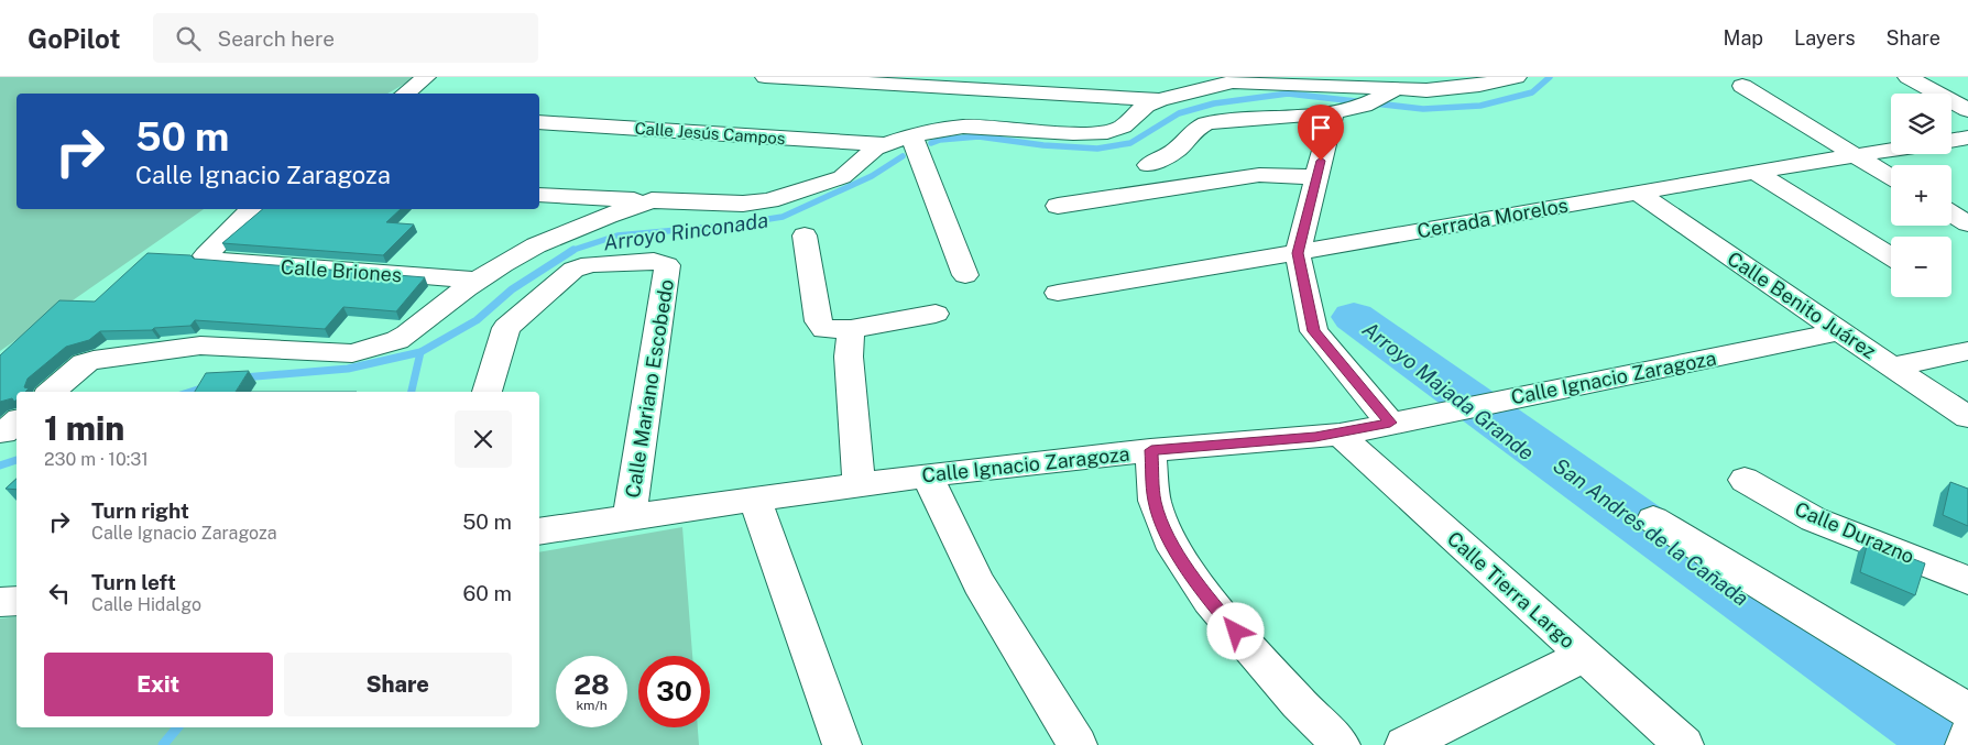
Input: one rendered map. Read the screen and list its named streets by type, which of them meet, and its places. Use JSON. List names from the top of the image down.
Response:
{
  "streets": {
    "street": [
      "Calle Jesús Campos",
      "Cerrada Morelos",
      "Calle Briones",
      "Calle Benito Juárez",
      "Calle Ignacio Zaragoza",
      "Calle Mariano Escobedo",
      "Calle Durazno",
      "Calle Tierra Largo"
    ]
  },
  "crossings": [
    ["Cerrada Morelos", "Calle Benito Juárez"],
    ["Calle Benito Juárez", "Calle Ignacio Zaragoza"],
    ["Calle Ignacio Zaragoza", "Calle Mariano Escobedo"],
    ["Calle Ignacio Zaragoza", "Calle Tierra Largo"]
  ],
  "water": ["Arroyo Rinconada", "Arroyo Majada Grande", "San Andres de la Cañada"],
  "page": {
    "header": "GoPilot",
    "search": "Search here",
    "nav": ["Map", "Layers", "Share"],
    "map_buttons": ["+", "−"],
    "turn": ["50 m", "Calle Ignacio Zaragoza"],
    "heading": ["1 min", "230 m · 10:31"],
    "list": [
      {
        "name": "Turn right",
        "note": "Calle Ignacio Zaragoza",
        "value": "50 m"
      },
      {
        "name": "Turn left",
        "note": "Calle Hidalgo",
        "value": "60 m"
      }
    ],
    "buttons": ["Exit", "Share"],
    "speed": "28 km/h",
    "limit": "30"
  }
}
